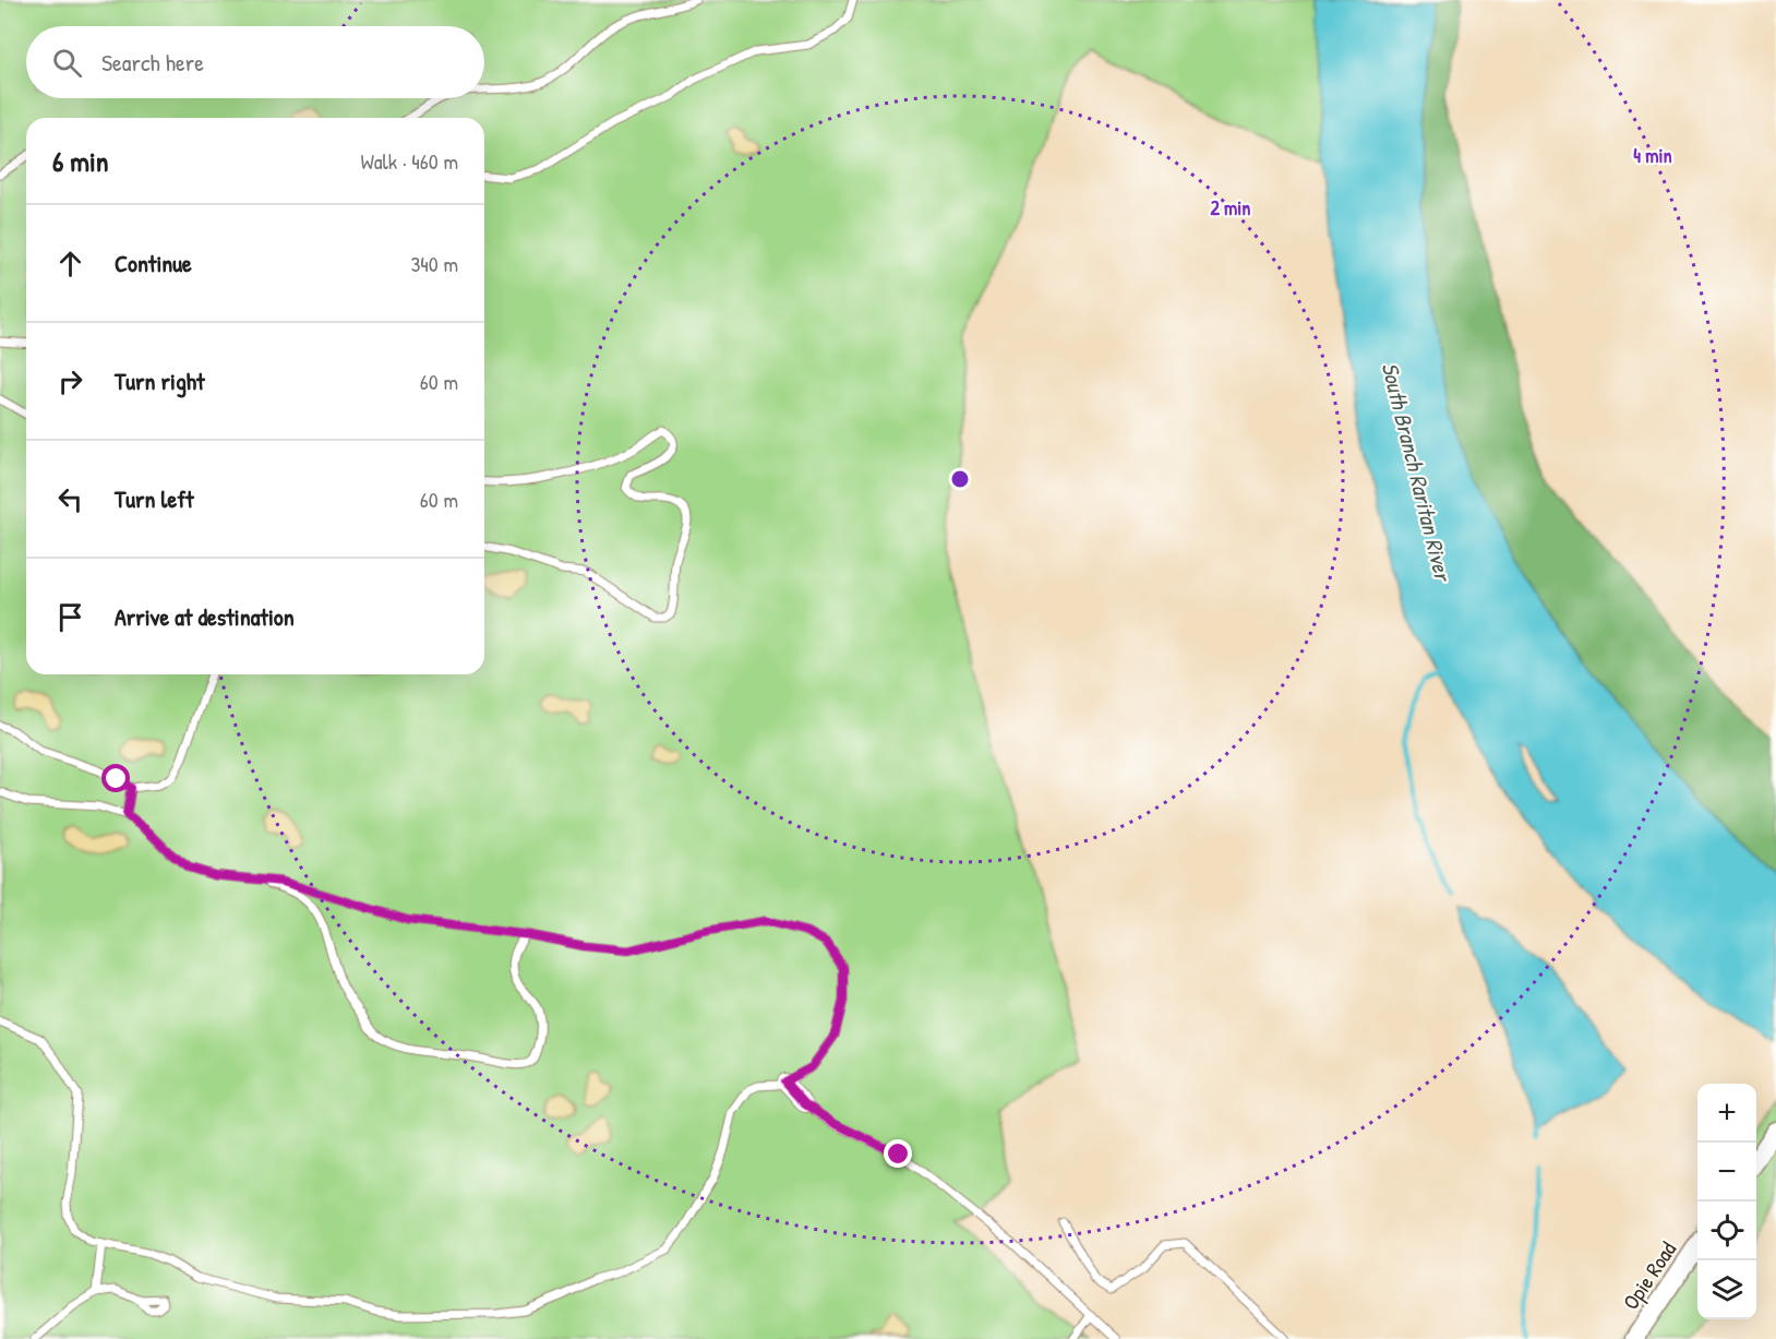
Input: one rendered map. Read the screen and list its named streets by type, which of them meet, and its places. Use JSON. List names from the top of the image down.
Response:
{
  "streets": {
    "street": ["Opie Road"]
  },
  "water": ["South Branch Raritan River"],
  "page": {
    "search": "Search here",
    "heading": ["6 min", "Walk · 460 m"],
    "list": [
      ["Continue", "340 m"],
      ["Turn right", "60 m"],
      ["Turn left", "60 m"],
      "Arrive at destination"
    ],
    "map_buttons": ["+", "−"]
  },
  "rings": ["4 min", "2 min"]
}
